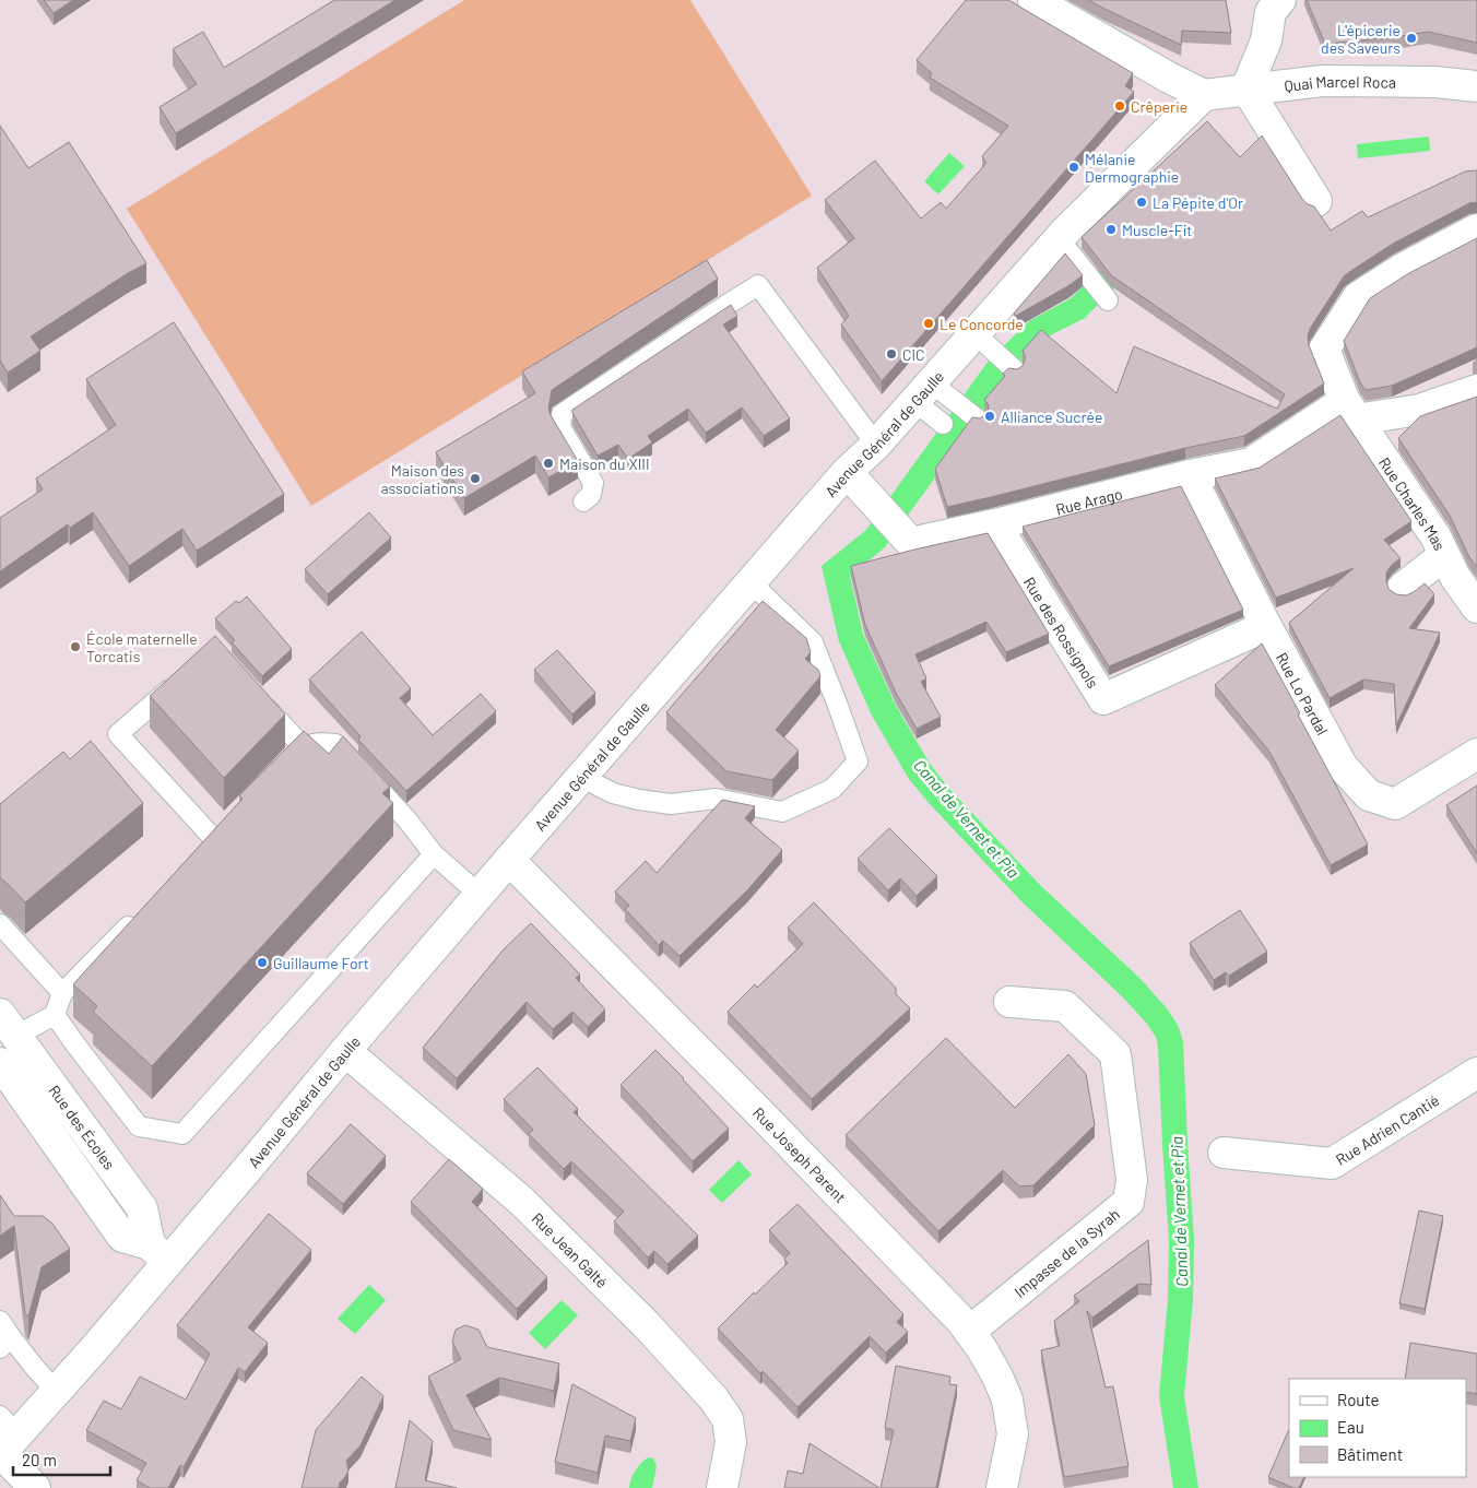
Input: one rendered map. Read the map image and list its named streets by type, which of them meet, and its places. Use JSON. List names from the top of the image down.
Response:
{
  "streets": {
    "street": [
      "Quai Marcel Roca",
      "Avenue Général de Gaulle",
      "Rue Arago",
      "Rue Charles Mas",
      "Rue des Rossignols",
      "Rue Lo Pardal",
      "Rue des Écoles",
      "Rue Adrien Cantié",
      "Rue Joseph Parent",
      "Rue Jean Galté",
      "Impasse de la Syrah"
    ]
  },
  "crossings": [
    ["Quai Marcel Roca", "Avenue Général de Gaulle"],
    ["Avenue Général de Gaulle", "Rue Arago"],
    ["Avenue Général de Gaulle", "Rue des Écoles"],
    ["Avenue Général de Gaulle", "Rue Joseph Parent"],
    ["Avenue Général de Gaulle", "Rue Jean Galté"],
    ["Rue Arago", "Rue Charles Mas"],
    ["Rue Arago", "Rue des Rossignols"],
    ["Rue Arago", "Rue Lo Pardal"],
    ["Rue des Rossignols", "Rue Lo Pardal"],
    ["Rue Joseph Parent", "Impasse de la Syrah"]
  ],
  "water": ["Canal de Vernet et Pia"],
  "places": [
    "L'épicerie des Saveurs",
    "Crêperie",
    "Mélanie Dermographie",
    "La Pépite d'Or",
    "Muscle-Fit",
    "Le Concorde",
    "CIC",
    "Alliance Sucrée",
    "Maison du XIII",
    "Maison des associations",
    "École maternelle Torcatis",
    "Guillaume Fort"
  ],
  "legend": ["Route", "Eau", "Bâtiment"],
  "scale_bar": "20 m"
}
